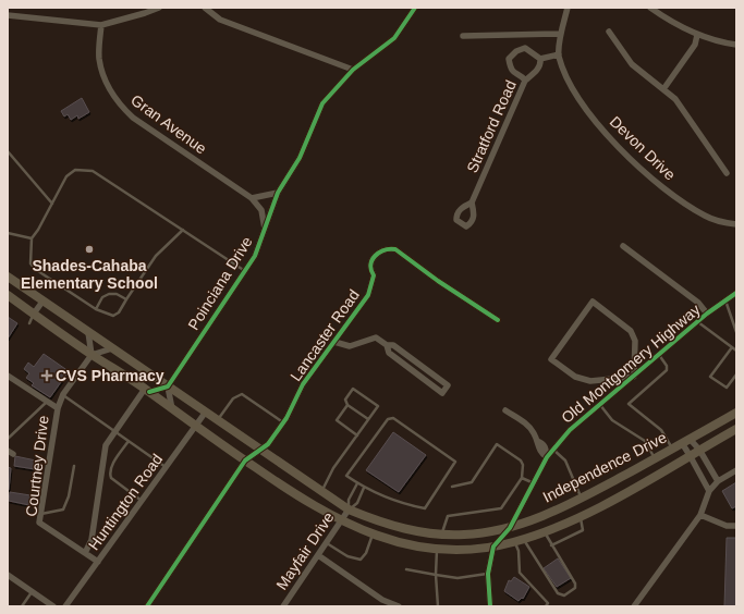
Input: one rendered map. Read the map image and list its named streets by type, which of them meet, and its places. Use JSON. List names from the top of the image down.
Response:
{
  "streets": {
    "main road": ["Independence Drive"],
    "street": [
      "Gran Avenue",
      "Stratford Road",
      "Devon Drive",
      "Poinciana Drive",
      "Lancaster Road",
      "Old Montgomery Highway",
      "Courtney Drive",
      "Huntington Road",
      "Mayfair Drive"
    ]
  },
  "crossings": [
    ["Gran Avenue", "Poinciana Drive"],
    ["Poinciana Drive", "Independence Drive"],
    ["Lancaster Road", "Independence Drive"],
    ["Old Montgomery Highway", "Independence Drive"],
    ["Courtney Drive", "Independence Drive"],
    ["Courtney Drive", "Huntington Road"],
    ["Independence Drive", "Huntington Road"],
    ["Independence Drive", "Mayfair Drive"]
  ],
  "places": {
    "other": ["Shades-Cahaba Elementary School"],
    "health": ["CVS Pharmacy"]
  }
}
